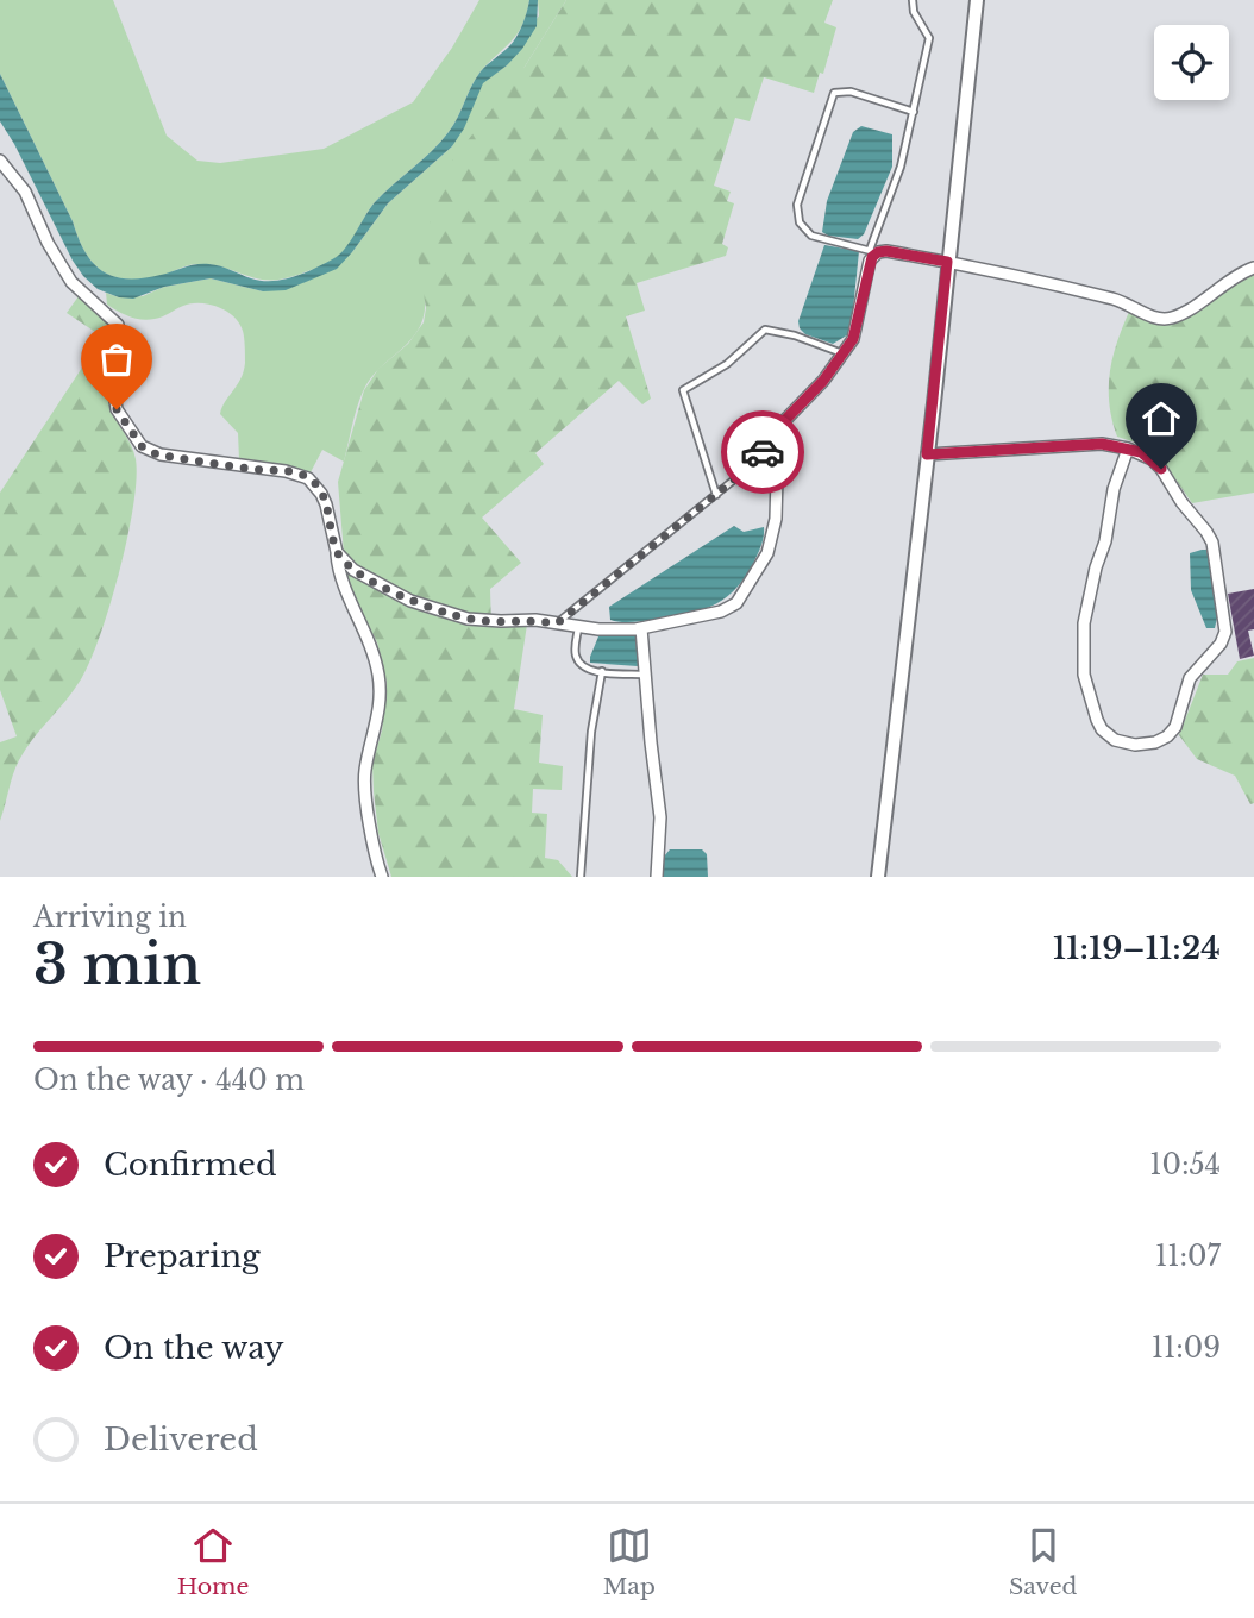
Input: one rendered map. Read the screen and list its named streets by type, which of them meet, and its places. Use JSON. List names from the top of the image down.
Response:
{
  "page": {
    "heading": ["3 min", "Arriving in", "11:19–11:24"],
    "bar": "On the way · 440 m",
    "list": [
      ["Confirmed", "10:54"],
      ["Preparing", "11:07"],
      ["On the way", "11:09"],
      "Delivered"
    ],
    "tabs": ["Home", "Map", "Saved"]
  }
}
